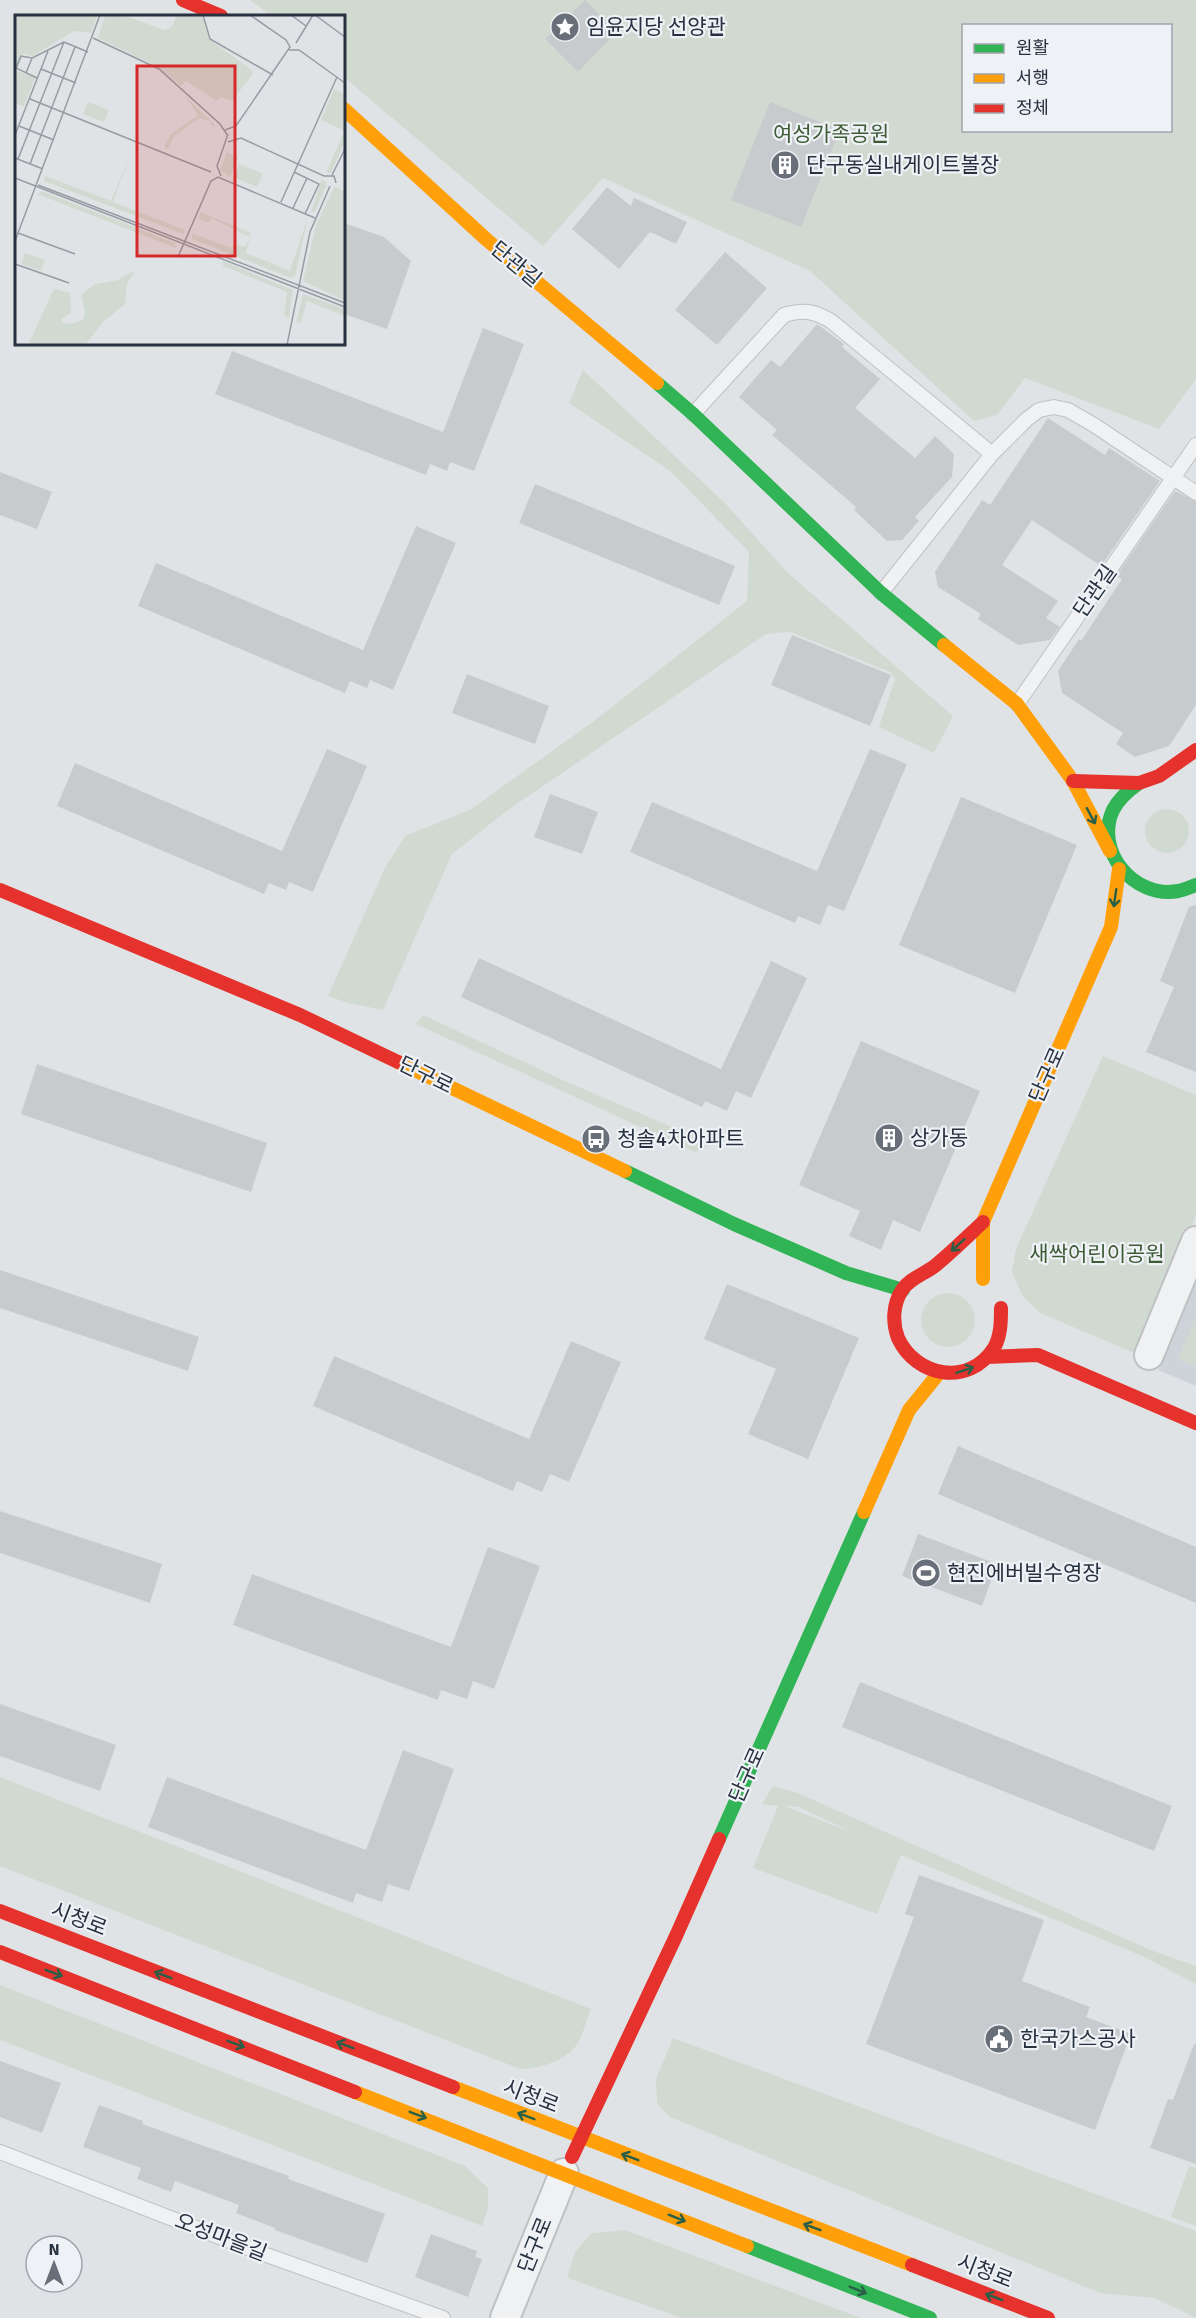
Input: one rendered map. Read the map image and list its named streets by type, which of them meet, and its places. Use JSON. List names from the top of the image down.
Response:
{
  "streets": {
    "street": ["단관길", "단구로", "시청로"],
    "lane": ["오성마을길"]
  },
  "crossings": [
    ["단관길", "단구로"],
    ["단구로", "시청로"]
  ],
  "parks": ["여성가족공원", "새싹어린이공원"],
  "places": {
    "place": ["임윤지당 선양관"],
    "building": ["단구동실내게이트볼장", "상가동"],
    "bus stop": ["청솔4차아파트"],
    "sports": ["현진에버빌수영장"],
    "public building": ["한국가스공사"]
  },
  "legend": ["원활", "서행", "정체"],
  "north": "top"
}
